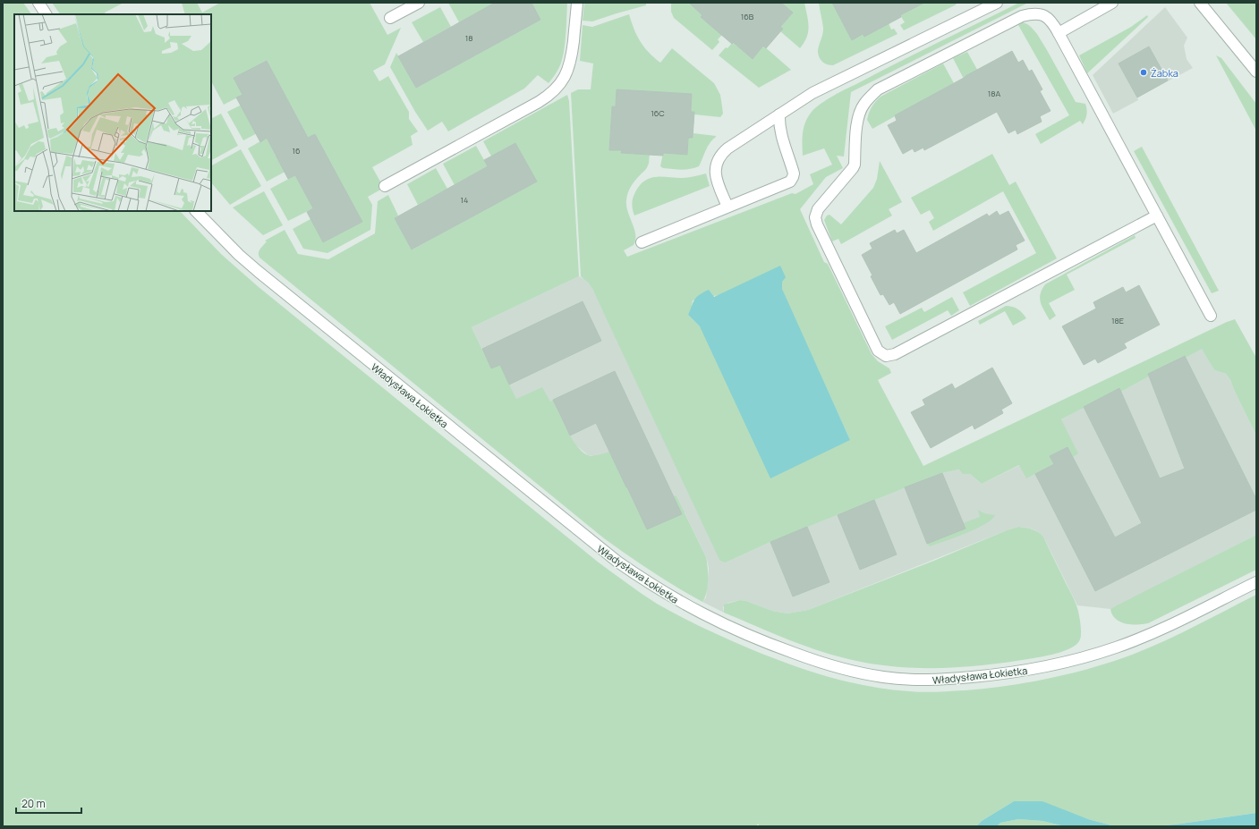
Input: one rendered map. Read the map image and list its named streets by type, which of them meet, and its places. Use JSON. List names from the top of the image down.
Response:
{
  "streets": {
    "street": ["Władysława Łokietka"]
  },
  "places": ["Żabka"],
  "house_numbers": [
    "16B",
    "18",
    "18A",
    "16C",
    "16",
    "14",
    "18E"
  ],
  "scale_bar": "20 m"
}
